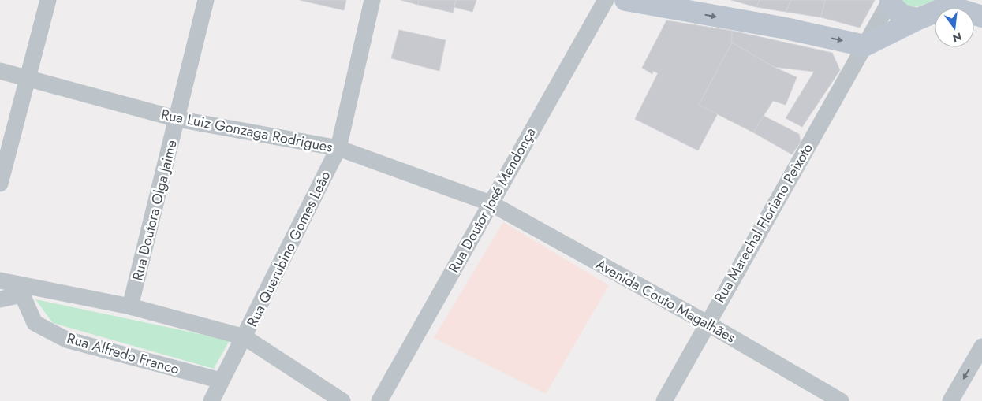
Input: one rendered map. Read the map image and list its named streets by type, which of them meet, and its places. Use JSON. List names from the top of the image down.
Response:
{
  "streets": {
    "street": [
      "Rua Luiz Gonzaga Rodrigues",
      "Rua Doutor José Mendonça",
      "Rua Doutora Olga Jaime",
      "Rua Marechal Floriano Peixoto",
      "Rua Querubino Gomes Leão",
      "Avenida Couto Magalhães",
      "Rua Alfredo Franco"
    ]
  },
  "crossings": [
    ["Rua Luiz Gonzaga Rodrigues", "Rua Doutor José Mendonça"],
    ["Rua Luiz Gonzaga Rodrigues", "Rua Doutora Olga Jaime"],
    ["Rua Luiz Gonzaga Rodrigues", "Rua Querubino Gomes Leão"],
    ["Rua Luiz Gonzaga Rodrigues", "Avenida Couto Magalhães"],
    ["Rua Doutor José Mendonça", "Avenida Couto Magalhães"],
    ["Rua Marechal Floriano Peixoto", "Avenida Couto Magalhães"],
    ["Rua Querubino Gomes Leão", "Rua Alfredo Franco"]
  ],
  "north": "bottom"
}
